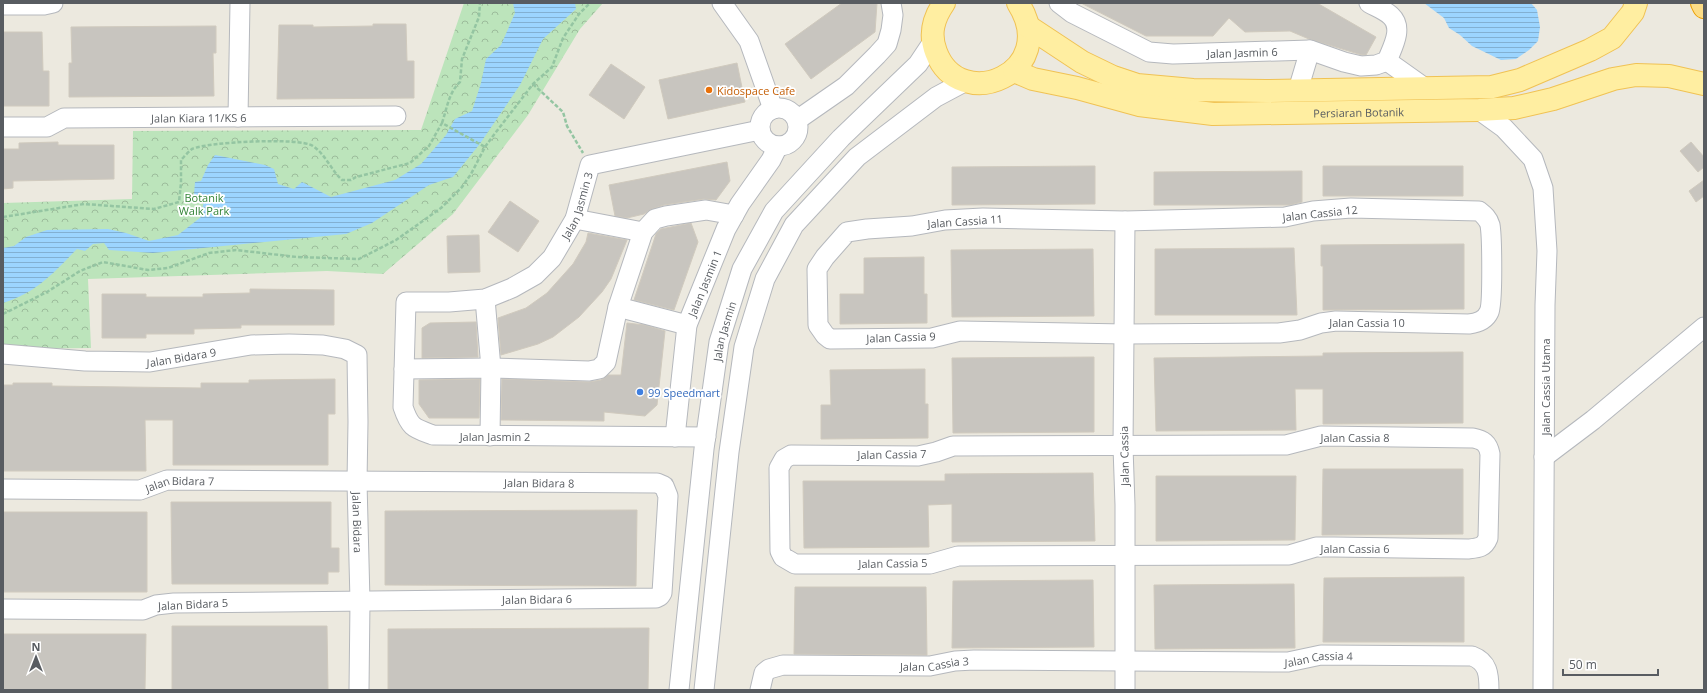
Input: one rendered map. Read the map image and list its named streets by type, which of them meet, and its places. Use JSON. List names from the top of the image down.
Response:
{
  "streets": {
    "main road": ["Persiaran Botanik"],
    "street": [
      "Jalan Jasmin 6",
      "Jalan Kiara 11/KS 6",
      "Jalan Jasmin 3",
      "Jalan Cassia 12",
      "Jalan Cassia 11",
      "Jalan Jasmin 1",
      "Jalan Cassia 10",
      "Jalan Jasmin",
      "Jalan Cassia 9",
      "Jalan Bidara 9",
      "Jalan Cassia Utama",
      "Jalan Jasmin 2",
      "Jalan Cassia 8",
      "Jalan Cassia 7",
      "Jalan Cassia",
      "Jalan Bidara 8",
      "Jalan Bidara 7",
      "Jalan Bidara",
      "Jalan Cassia 6",
      "Jalan Cassia 5",
      "Jalan Bidara 6",
      "Jalan Bidara 5",
      "Jalan Cassia 4",
      "Jalan Cassia 3"
    ]
  },
  "crossings": [
    ["Persiaran Botanik", "Jalan Cassia Utama"],
    ["Jalan Jasmin 3", "Jalan Jasmin 1"],
    ["Jalan Jasmin 3", "Jalan Jasmin 2"],
    ["Jalan Cassia 12", "Jalan Cassia 11"],
    ["Jalan Cassia 12", "Jalan Cassia 10"],
    ["Jalan Cassia 12", "Jalan Cassia"],
    ["Jalan Cassia 11", "Jalan Cassia 9"],
    ["Jalan Cassia 11", "Jalan Cassia"],
    ["Jalan Jasmin 1", "Jalan Jasmin 2"],
    ["Jalan Cassia 10", "Jalan Cassia 9"],
    ["Jalan Cassia 10", "Jalan Cassia"],
    ["Jalan Jasmin", "Jalan Jasmin 2"],
    ["Jalan Cassia 9", "Jalan Cassia"],
    ["Jalan Bidara 9", "Jalan Bidara"],
    ["Jalan Cassia 8", "Jalan Cassia 7"],
    ["Jalan Cassia 8", "Jalan Cassia"],
    ["Jalan Cassia 8", "Jalan Cassia 6"],
    ["Jalan Cassia 7", "Jalan Cassia"],
    ["Jalan Cassia 7", "Jalan Cassia 5"],
    ["Jalan Cassia", "Jalan Cassia 6"],
    ["Jalan Cassia", "Jalan Cassia 5"],
    ["Jalan Cassia", "Jalan Cassia 4"],
    ["Jalan Cassia", "Jalan Cassia 3"],
    ["Jalan Bidara 8", "Jalan Bidara 7"],
    ["Jalan Bidara 8", "Jalan Bidara"],
    ["Jalan Bidara 8", "Jalan Bidara 6"],
    ["Jalan Bidara 7", "Jalan Bidara"],
    ["Jalan Bidara", "Jalan Bidara 6"],
    ["Jalan Bidara", "Jalan Bidara 5"],
    ["Jalan Cassia 6", "Jalan Cassia 5"],
    ["Jalan Bidara 6", "Jalan Bidara 5"],
    ["Jalan Cassia 4", "Jalan Cassia 3"]
  ],
  "parks": ["Botanik Walk Park"],
  "places": ["Kidospace Cafe", "99 Speedmart"],
  "scale_bar": "50 m",
  "north": "top"
}
